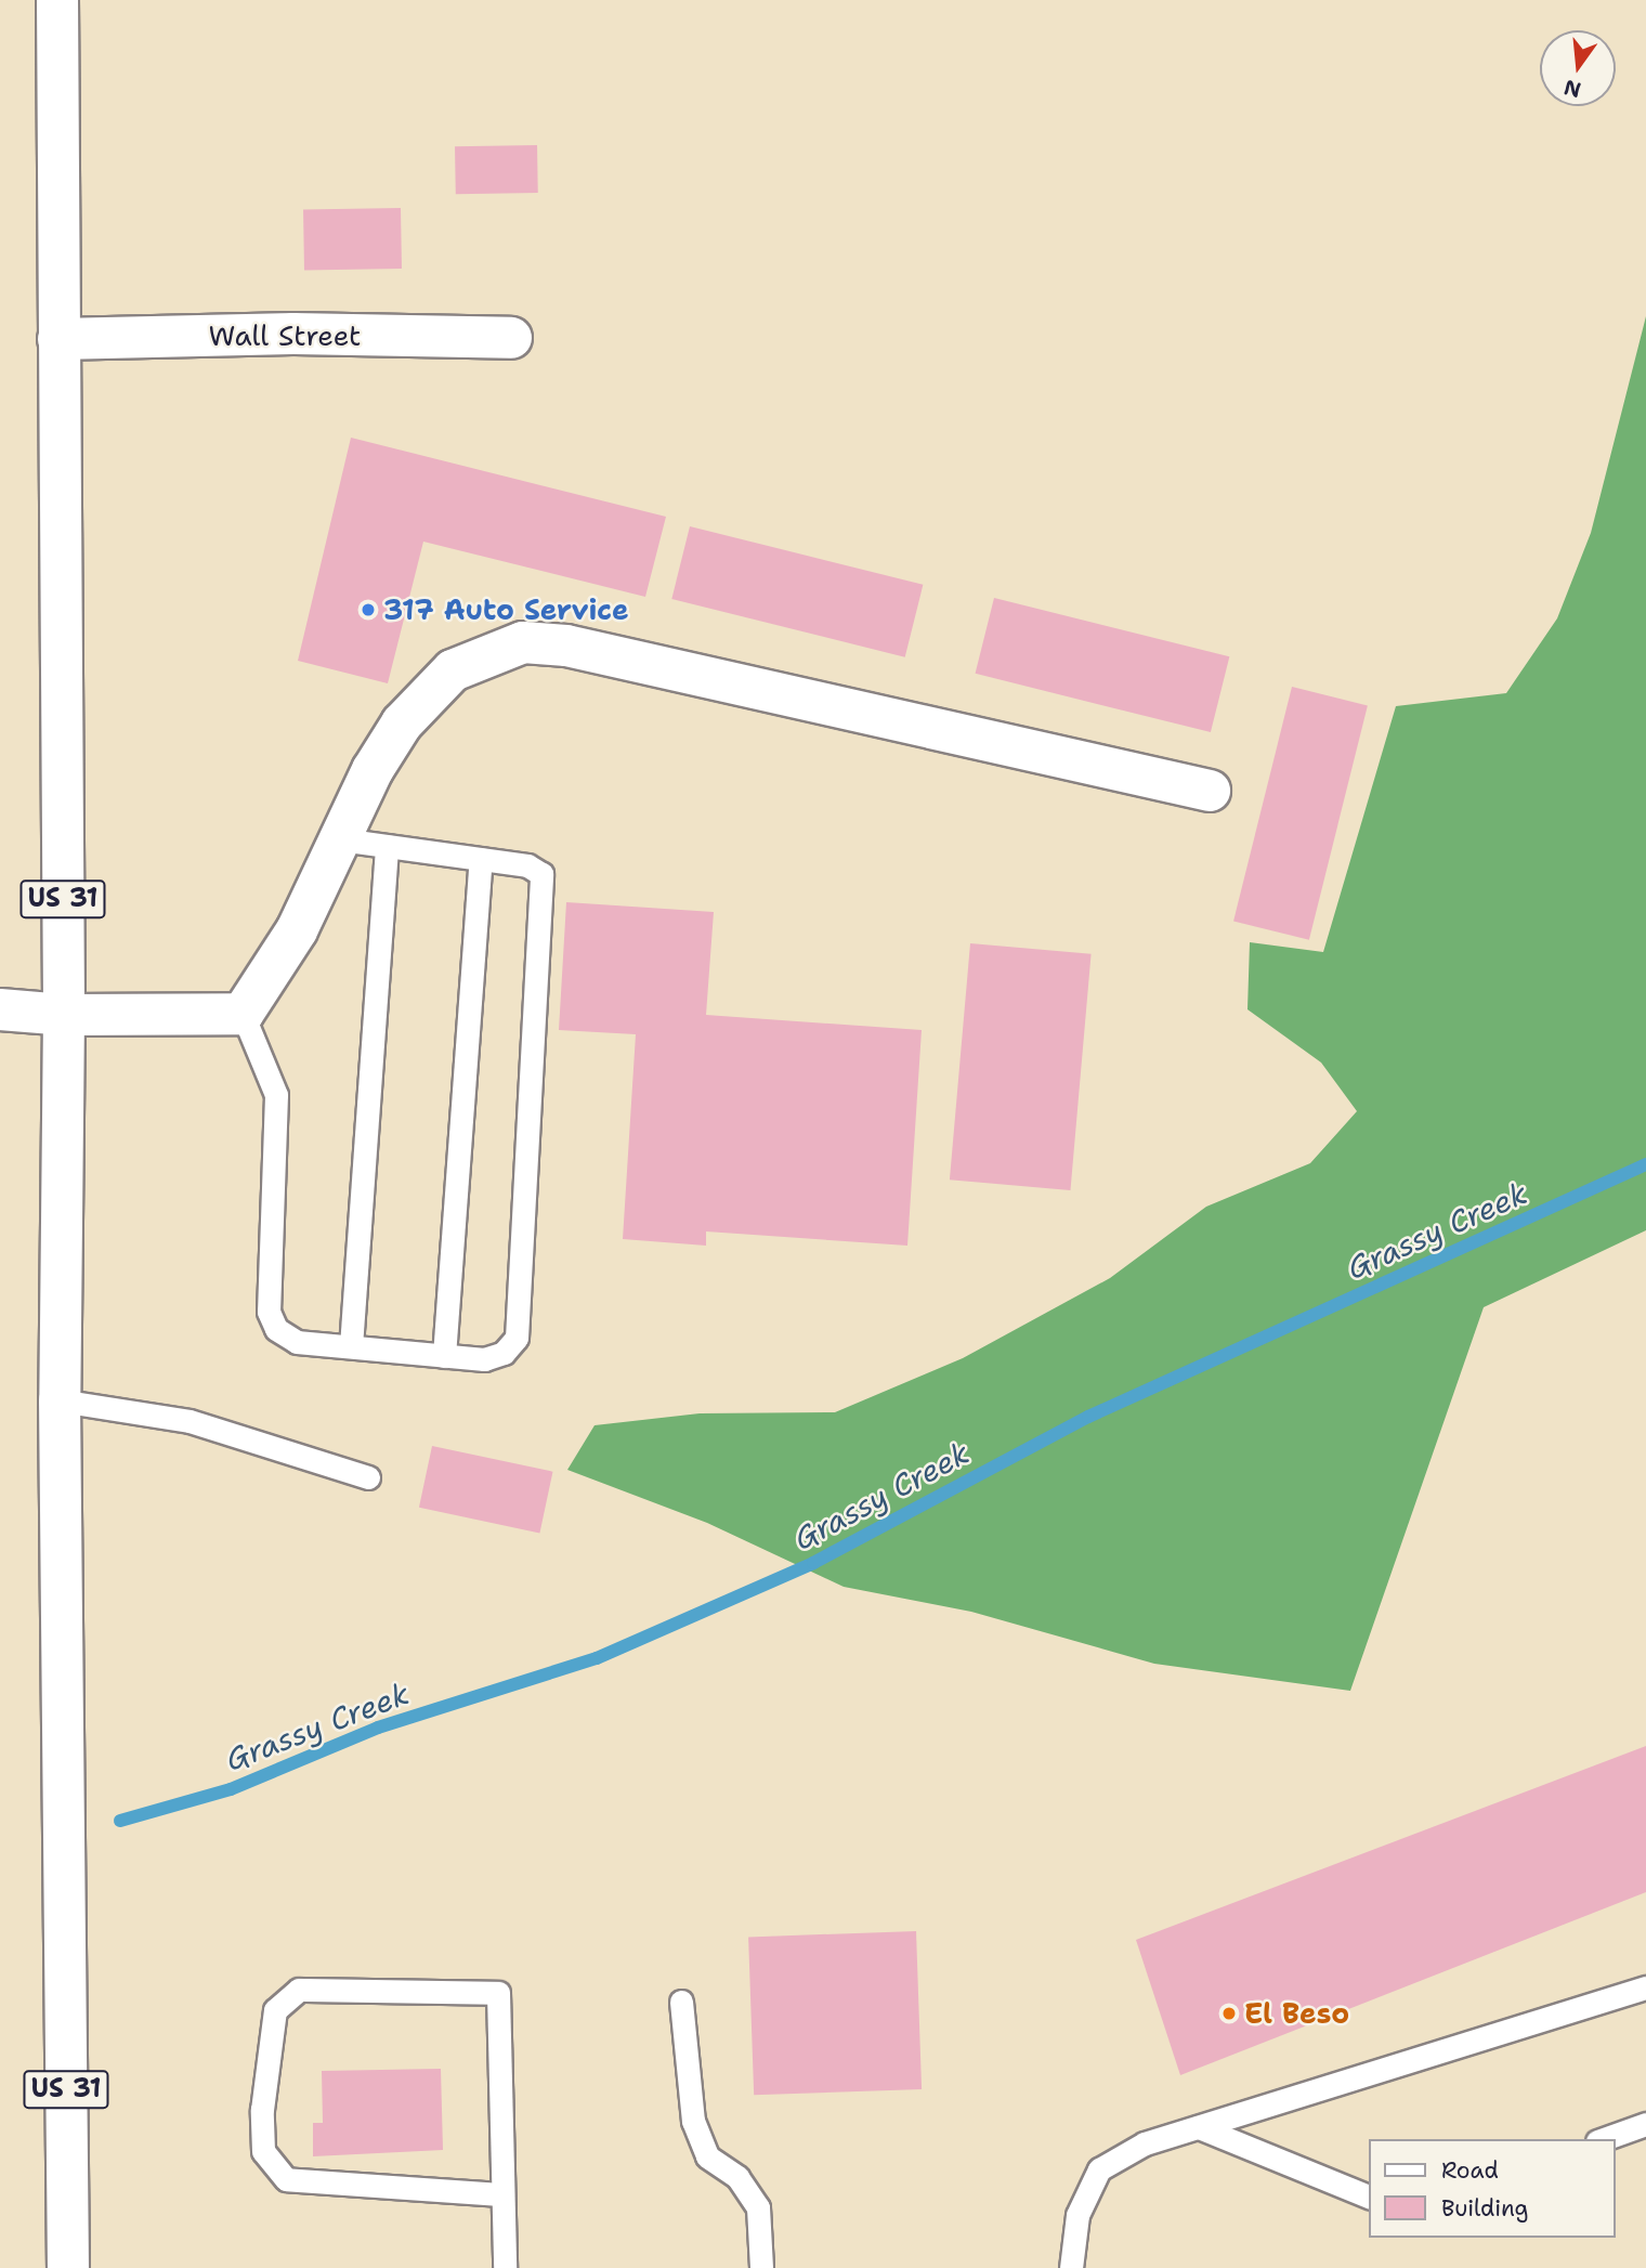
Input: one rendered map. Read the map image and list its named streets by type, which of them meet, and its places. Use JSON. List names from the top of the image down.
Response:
{
  "streets": {
    "main road": ["Wall Street", "US 31"]
  },
  "crossings": [
    ["Wall Street", "US 31"]
  ],
  "water": ["Grassy Creek"],
  "places": ["317 Auto Service", "El Beso"],
  "legend": ["Road", "Building"],
  "north": "bottom"
}
